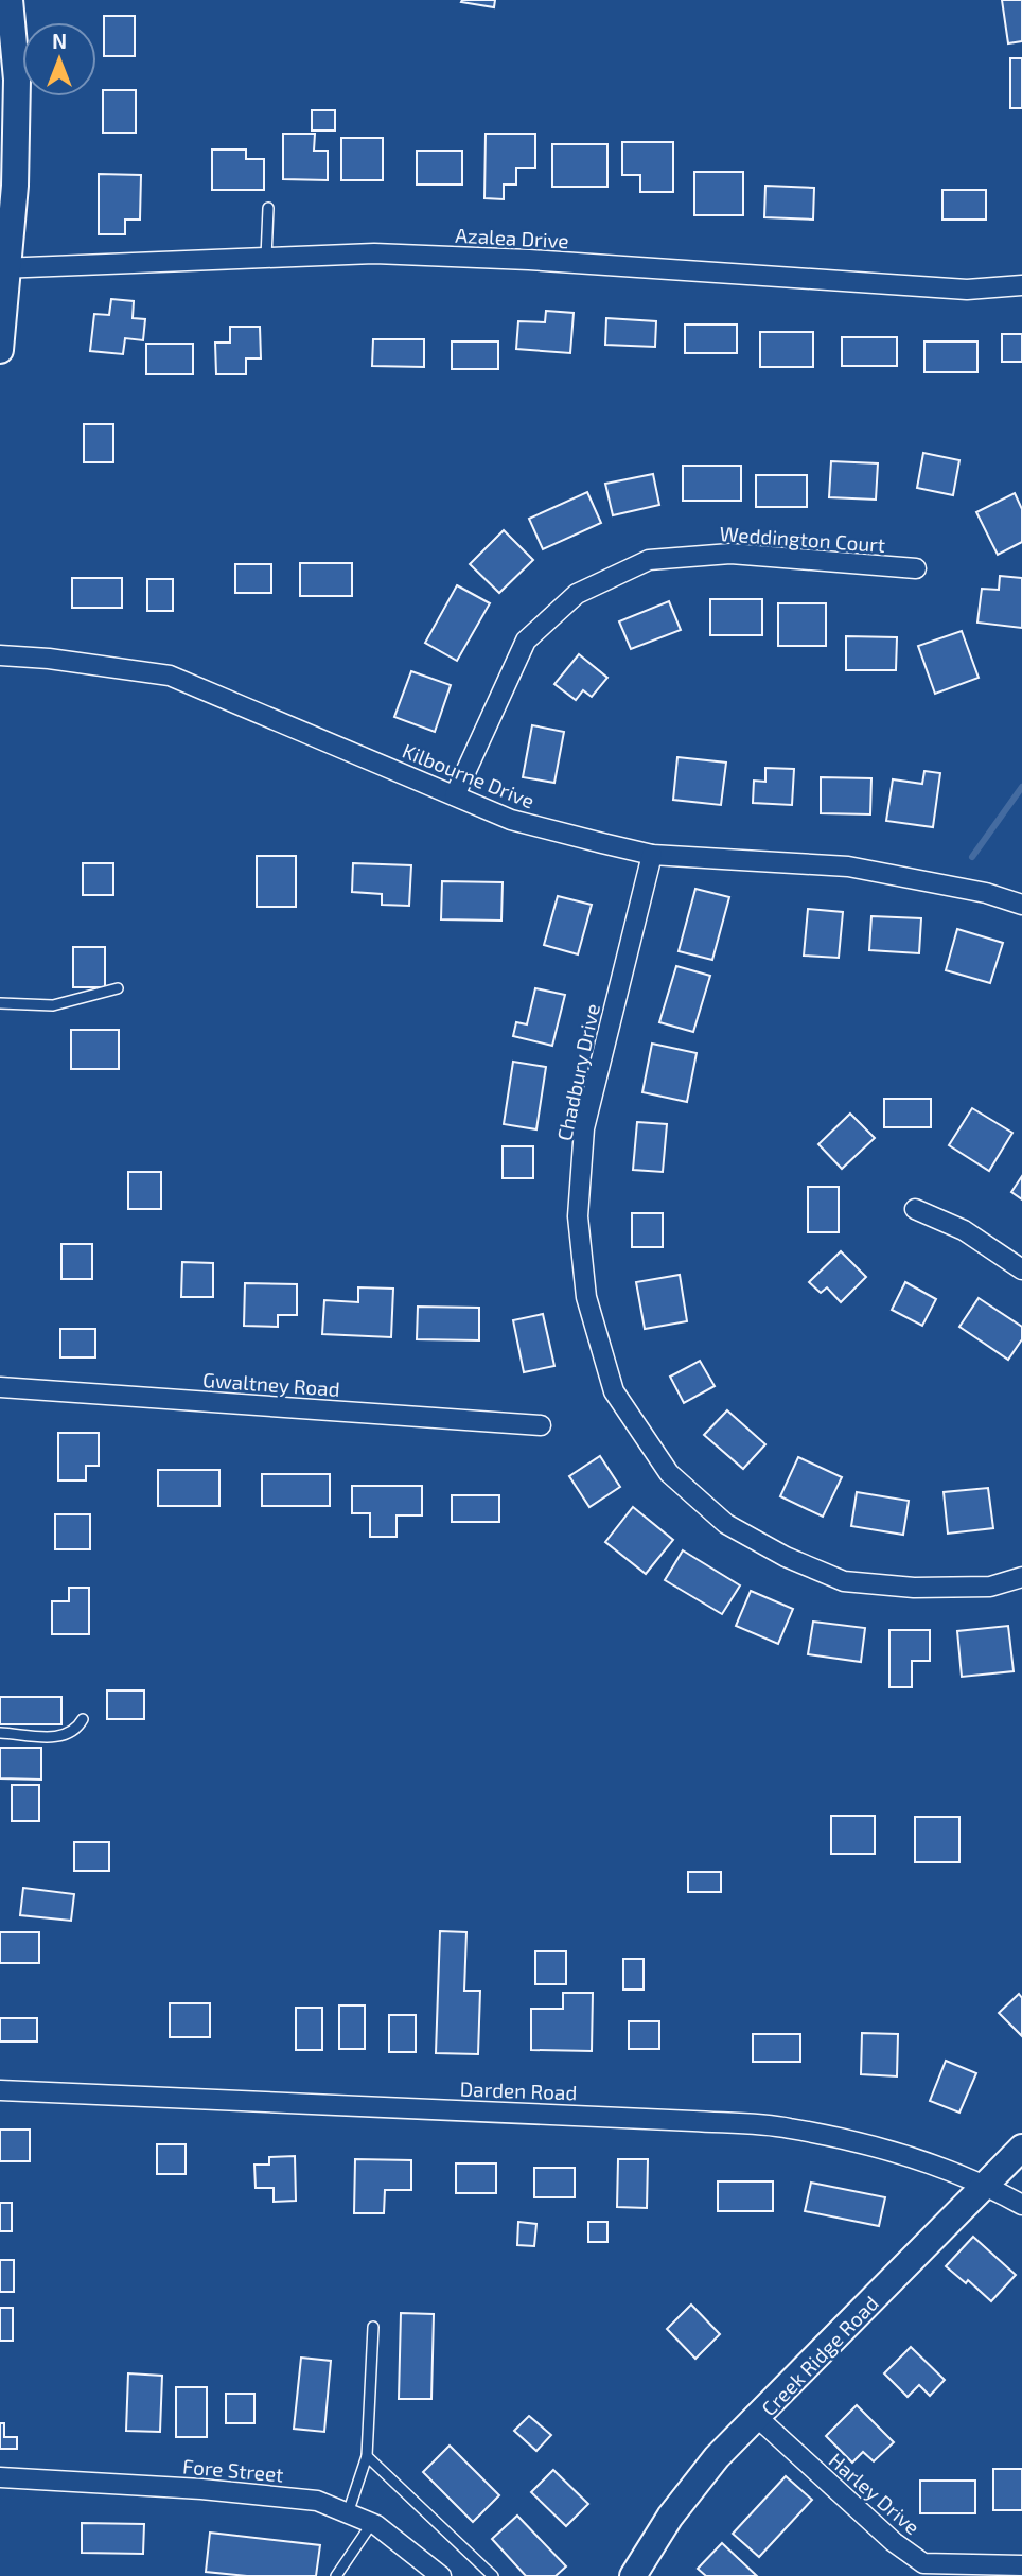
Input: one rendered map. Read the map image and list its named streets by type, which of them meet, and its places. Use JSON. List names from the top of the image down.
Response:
{
  "streets": {
    "main road": ["Creek Ridge Road"],
    "street": [
      "Azalea Drive",
      "Weddington Court",
      "Kilbourne Drive",
      "Chadbury Drive",
      "Gwaltney Road",
      "Darden Road",
      "Fore Street",
      "Harley Drive"
    ]
  },
  "crossings": [
    ["Weddington Court", "Kilbourne Drive"],
    ["Kilbourne Drive", "Chadbury Drive"],
    ["Darden Road", "Creek Ridge Road"],
    ["Creek Ridge Road", "Harley Drive"]
  ],
  "north": "top"
}
